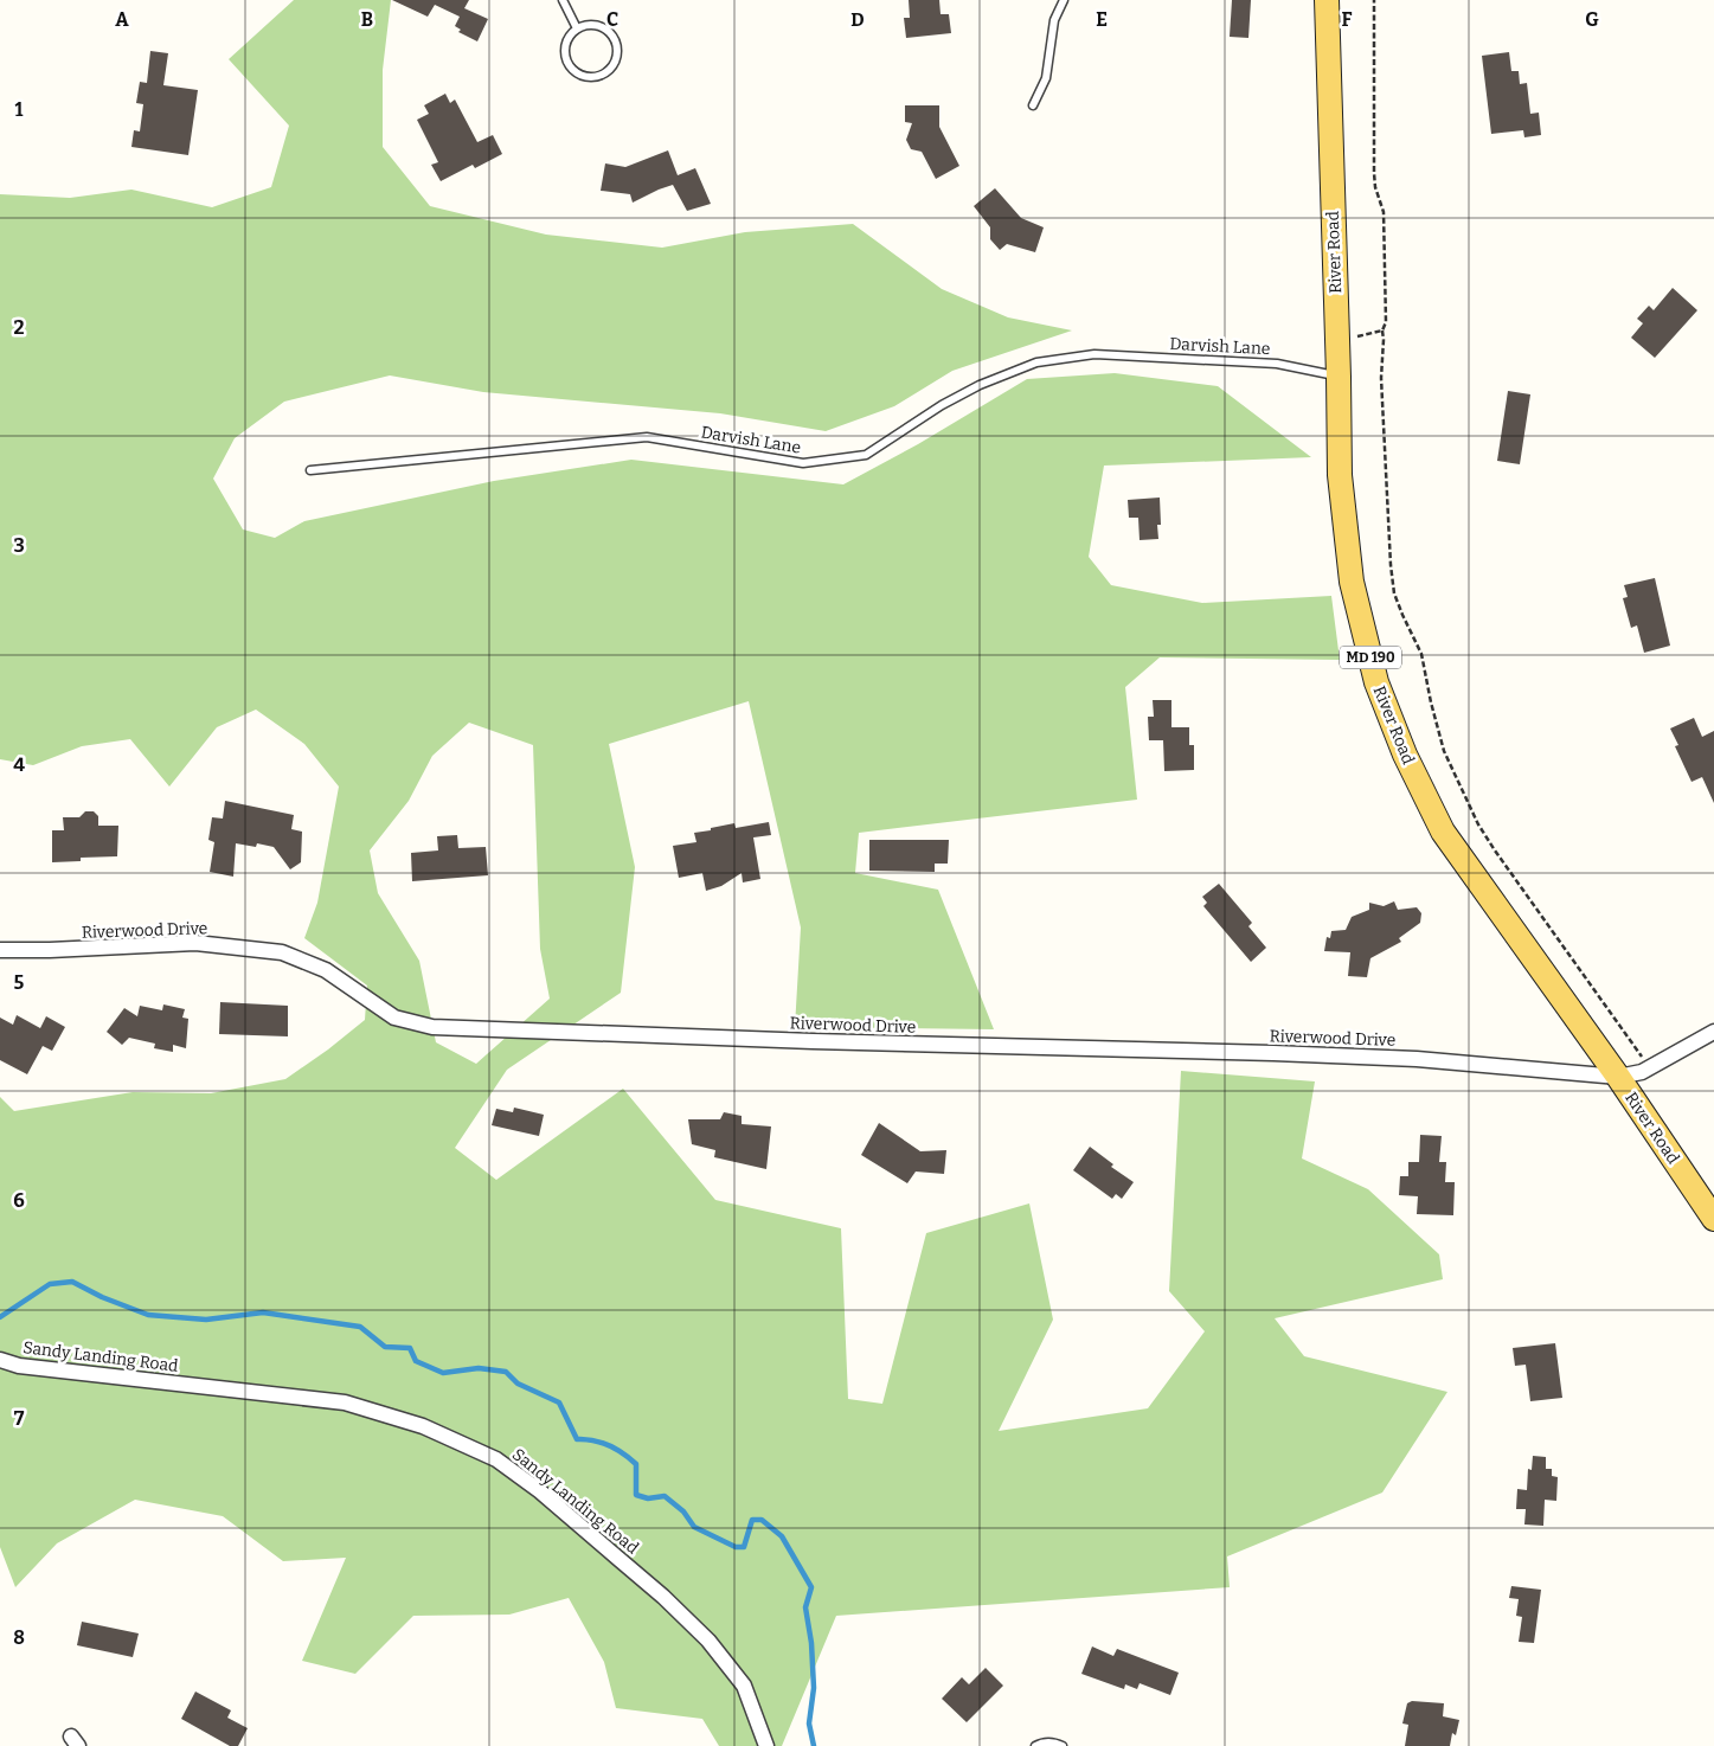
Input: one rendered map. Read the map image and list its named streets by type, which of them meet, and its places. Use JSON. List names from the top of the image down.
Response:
{
  "streets": {
    "main road": ["River Road", "MD 190"],
    "street": ["Riverwood Drive", "Sandy Landing Road"],
    "lane": ["Darvish Lane"]
  },
  "crossings": [
    ["River Road", "Darvish Lane"],
    ["River Road", "Riverwood Drive"]
  ],
  "grid": {
    "columns": [
      "A",
      "B",
      "C",
      "D",
      "E",
      "F",
      "G"
    ],
    "rows": [
      "1",
      "2",
      "3",
      "4",
      "5",
      "6",
      "7",
      "8"
    ]
  }
}
